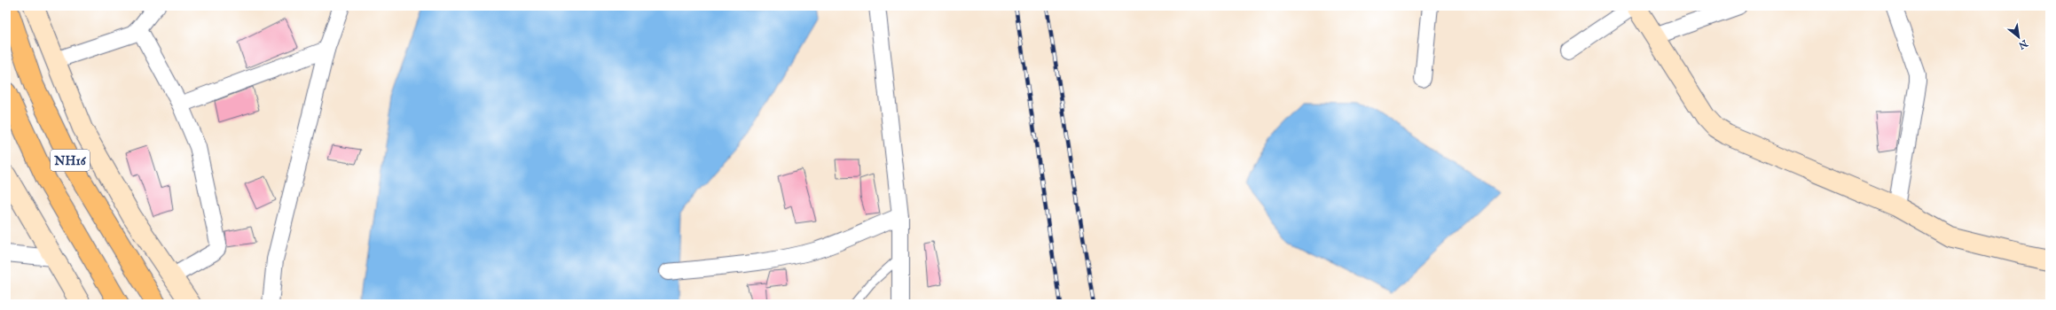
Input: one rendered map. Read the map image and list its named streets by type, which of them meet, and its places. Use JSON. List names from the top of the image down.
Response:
{
  "streets": {
    "highway": ["NH16"]
  },
  "north": "bottom right"
}
